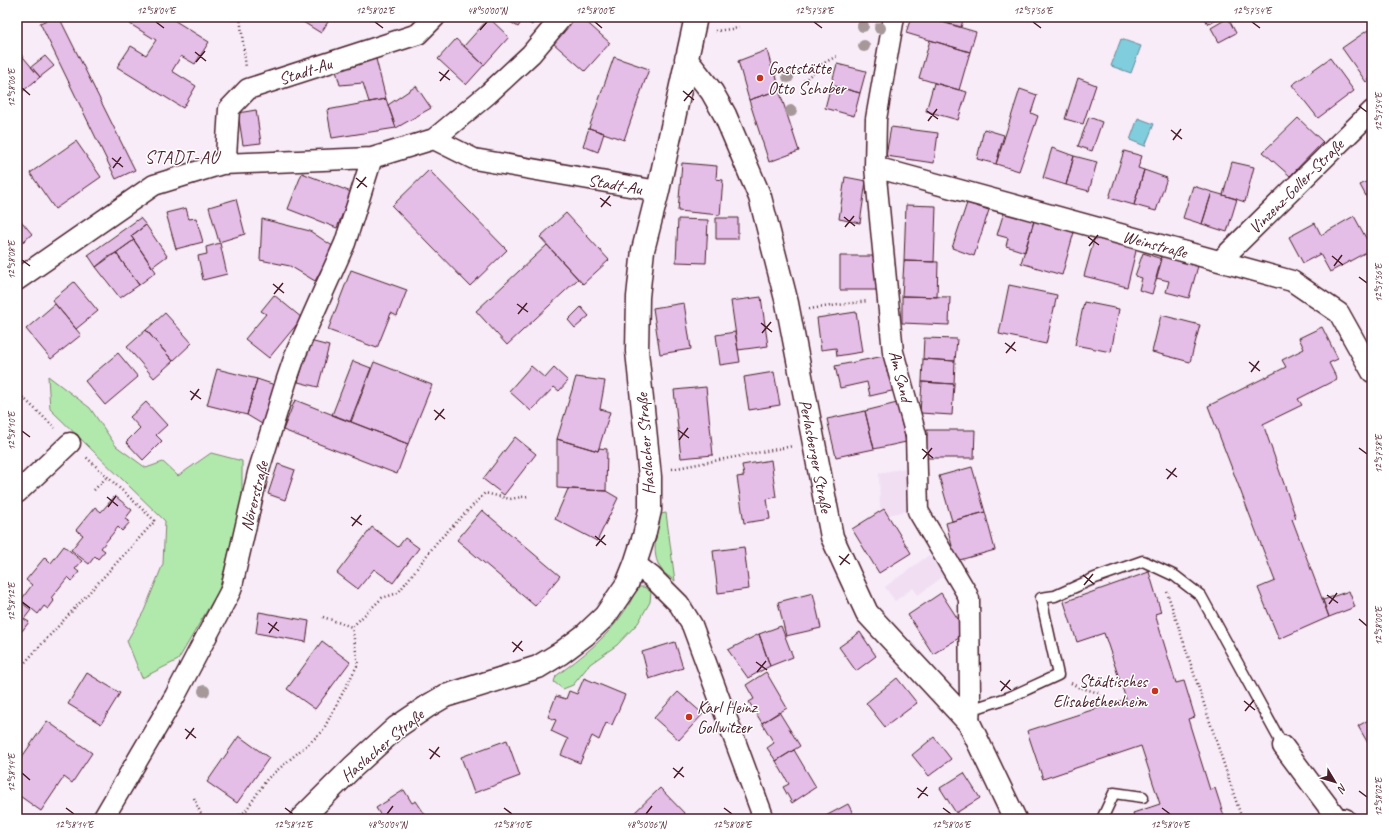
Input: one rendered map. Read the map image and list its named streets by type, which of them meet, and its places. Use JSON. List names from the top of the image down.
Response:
{
  "streets": {
    "street": [
      "Stadt-Au",
      "Vinzenz-Goller-Straße",
      "Weinstraße",
      "Am Sand",
      "Haslacher Straße",
      "Perlasberger Straße",
      "Nörerstraße"
    ]
  },
  "crossings": [
    ["Stadt-Au", "Haslacher Straße"],
    ["Vinzenz-Goller-Straße", "Weinstraße"],
    ["Weinstraße", "Am Sand"],
    ["Am Sand", "Perlasberger Straße"],
    ["Haslacher Straße", "Perlasberger Straße"]
  ],
  "districts": ["STADT-AU"],
  "places": ["Gaststätte Otto Schober", "Städtisches Elisabethenheim", "Karl Heinz Gollwitzer"],
  "north": "bottom right",
  "coordinates": [
    "12°58'04\"E",
    "12°58'02\"E",
    "48°50'00\"N",
    "12°58'00\"E",
    "12°57'58\"E",
    "12°57'56\"E",
    "12°57'54\"E",
    "12°58'06\"E",
    "12°58'08\"E",
    "12°58'10\"E",
    "12°58'12\"E",
    "12°58'14\"E",
    "48°50'04\"N",
    "48°50'06\"N"
  ]
}
